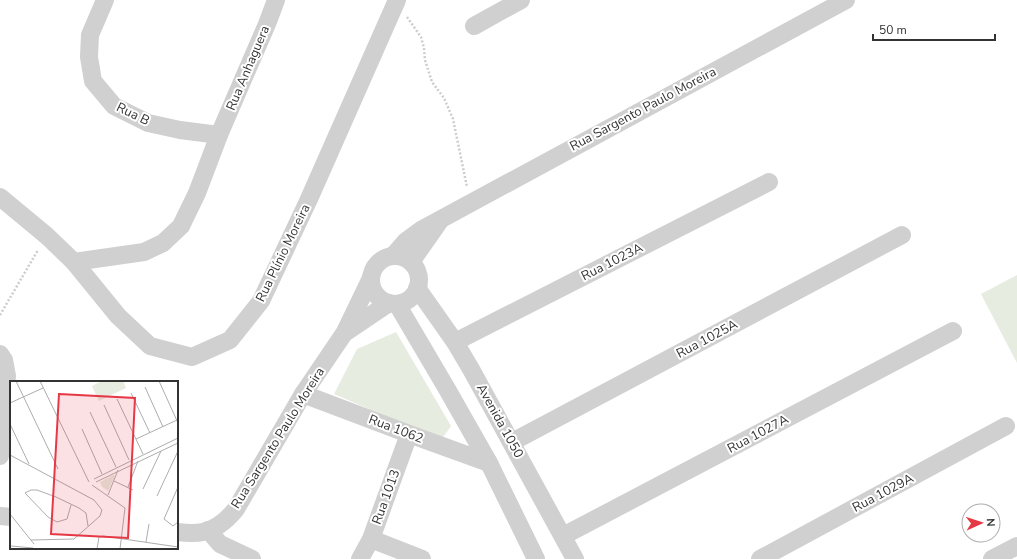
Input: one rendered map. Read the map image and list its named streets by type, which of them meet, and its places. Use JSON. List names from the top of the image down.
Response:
{
  "streets": {
    "street": [
      "Rua Anhaguera",
      "Rua Sargento Paulo Moreira",
      "Rua B",
      "Rua Plínio Moreira",
      "Rua 1023A",
      "Rua 1025A",
      "Avenida 1050",
      "Rua 1062",
      "Rua 1027A",
      "Rua 1029A",
      "Rua 1013"
    ]
  },
  "crossings": [
    ["Rua Anhaguera", "Rua B"],
    ["Rua Anhaguera", "Rua Plínio Moreira"],
    ["Rua Sargento Paulo Moreira", "Avenida 1050"],
    ["Rua Sargento Paulo Moreira", "Rua 1062"],
    ["Rua 1023A", "Avenida 1050"],
    ["Rua 1025A", "Avenida 1050"],
    ["Avenida 1050", "Rua 1027A"],
    ["Rua 1062", "Rua 1013"]
  ],
  "scale_bar": "50 m",
  "north": "right"
}
